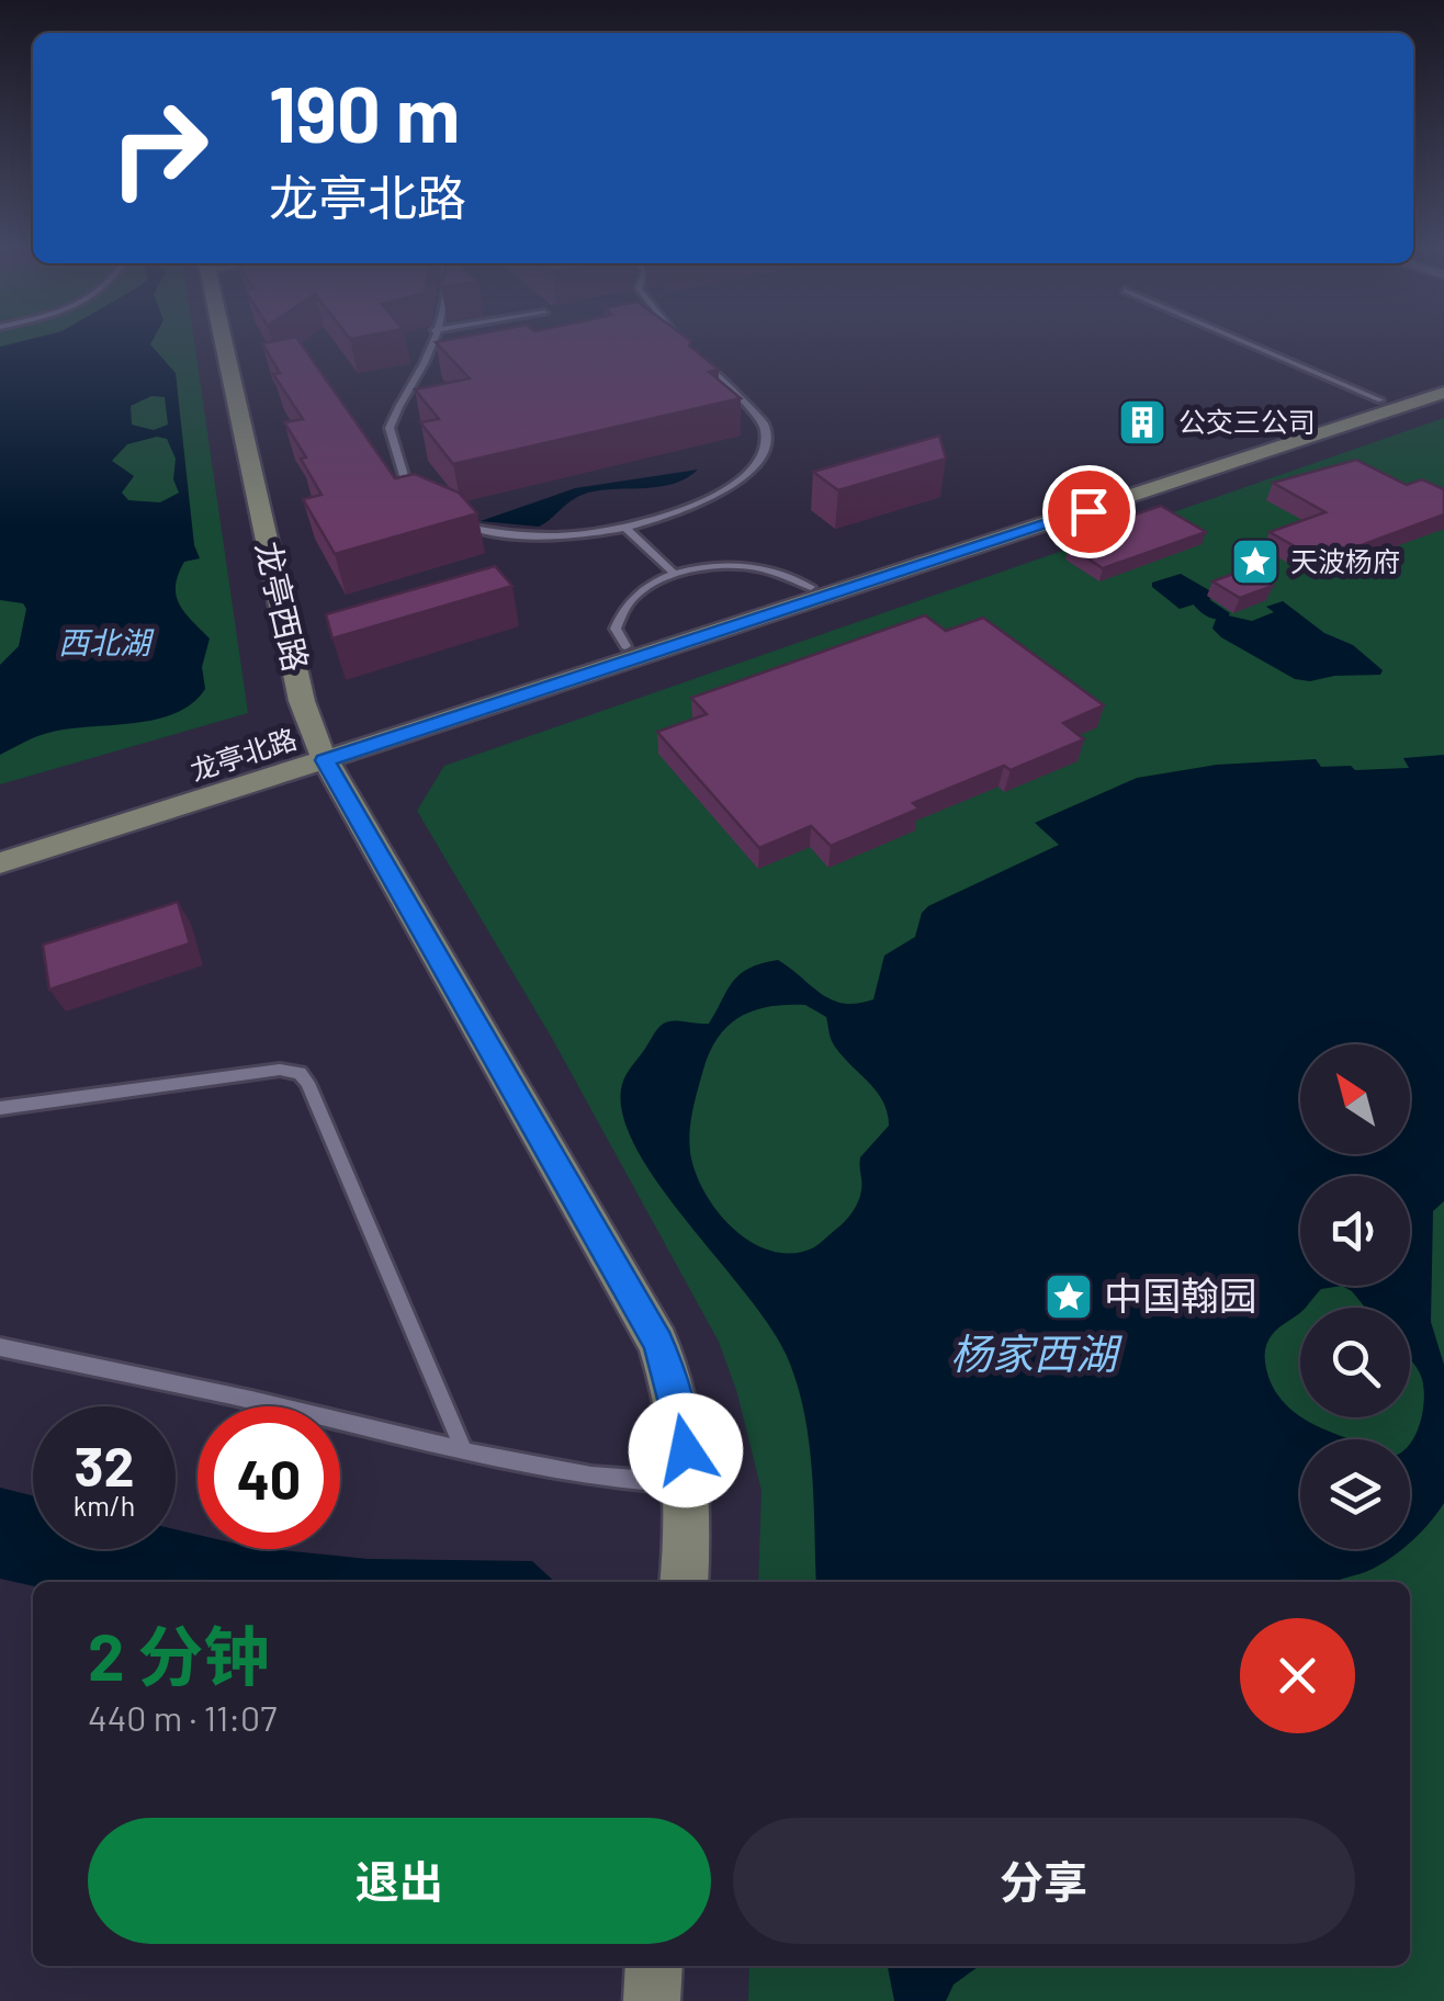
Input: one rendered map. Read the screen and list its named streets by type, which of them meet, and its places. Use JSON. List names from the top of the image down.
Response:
{
  "streets": {
    "main road": ["龙亭西路", "龙亭北路"]
  },
  "crossings": [
    ["龙亭西路", "龙亭北路"]
  ],
  "water": ["西北湖", "杨家西湖"],
  "places": {
    "building": ["公交三公司"],
    "place": ["天波杨府", "中国翰园"]
  },
  "north": "top left",
  "page": {
    "turn": ["190 m", "龙亭北路"],
    "speed": "32 km/h",
    "limit": "40",
    "heading": ["2 分钟", "440 m · 11:07"],
    "buttons": ["退出", "分享"]
  }
}
